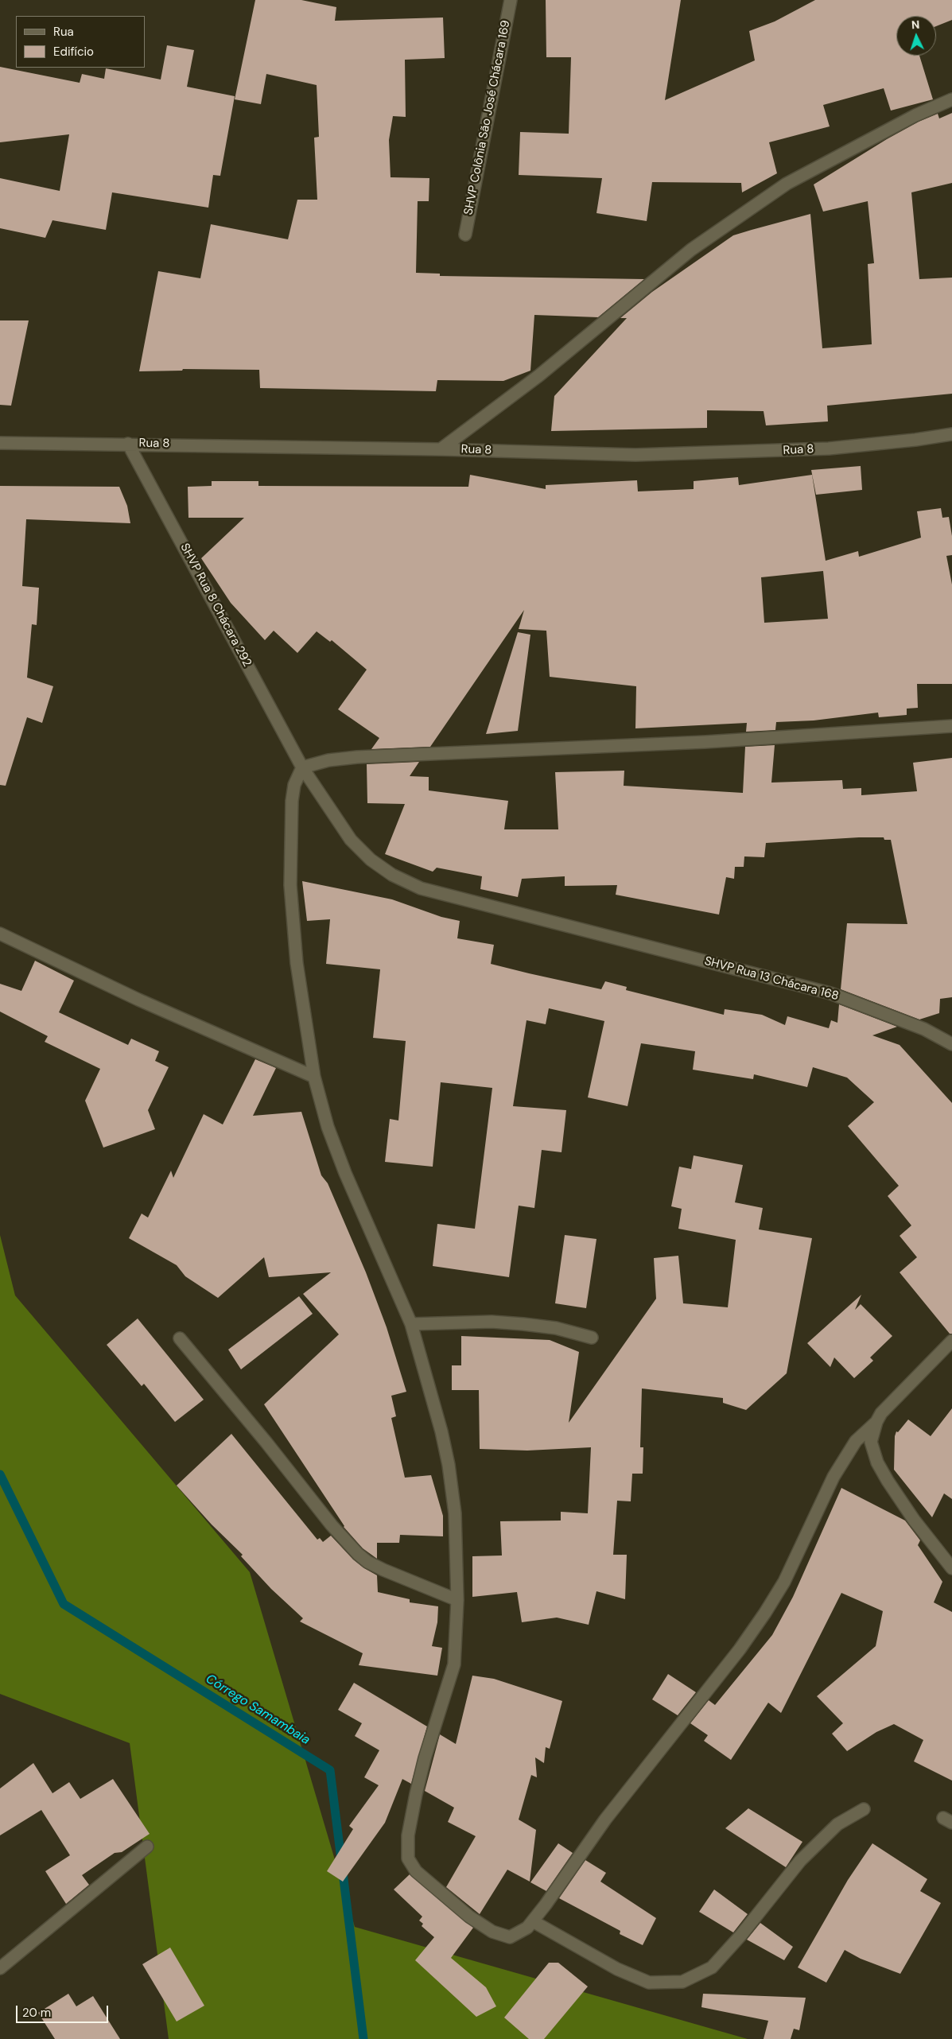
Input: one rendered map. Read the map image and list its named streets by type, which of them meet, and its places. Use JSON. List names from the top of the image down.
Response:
{
  "streets": {
    "street": [
      "SHVP Colônia São José Chácara 169",
      "Rua 8",
      "SHVP Rua 8 Chácara 292",
      "SHVP Rua 13 Chácara 168"
    ]
  },
  "crossings": [
    ["Rua 8", "SHVP Rua 8 Chácara 292"],
    ["SHVP Rua 8 Chácara 292", "SHVP Rua 13 Chácara 168"]
  ],
  "water": ["Córrego Samambaia"],
  "legend": ["Rua", "Edifício"],
  "scale_bar": "20 m",
  "north": "top"
}
